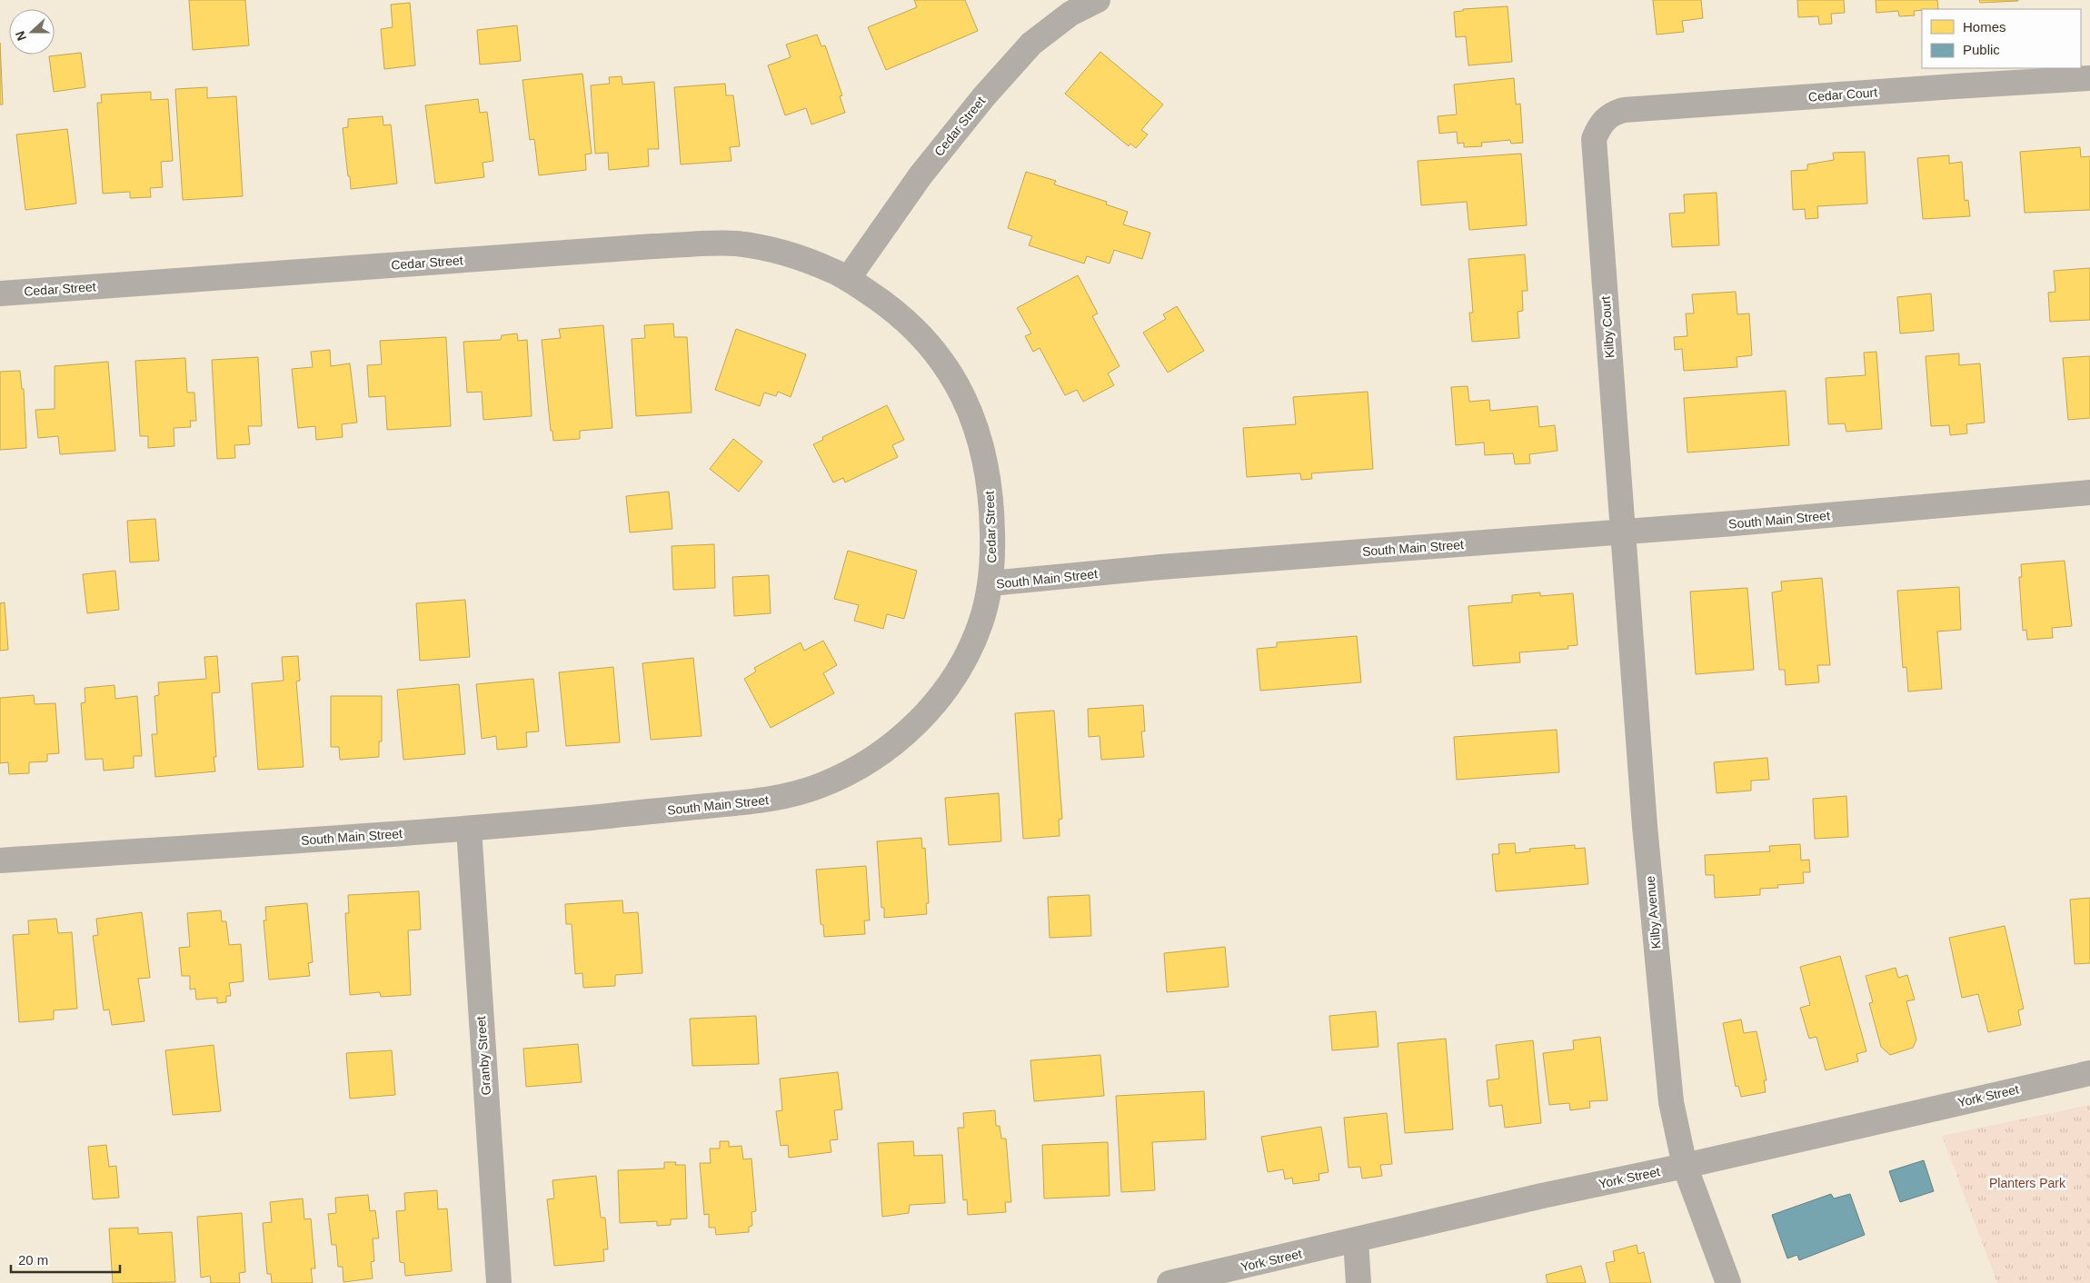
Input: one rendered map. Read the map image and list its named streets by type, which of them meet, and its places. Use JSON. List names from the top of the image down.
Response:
{
  "streets": {
    "street": [
      "Cedar Court",
      "Cedar Street",
      "Kilby Court",
      "South Main Street",
      "Kilby Avenue",
      "Granby Street",
      "York Street"
    ]
  },
  "crossings": [
    ["Cedar Court", "Kilby Court"],
    ["Cedar Street", "South Main Street"],
    ["Kilby Court", "South Main Street"],
    ["Kilby Court", "Kilby Avenue"],
    ["South Main Street", "Kilby Avenue"],
    ["South Main Street", "Granby Street"],
    ["Kilby Avenue", "York Street"]
  ],
  "parks": ["Planters Park"],
  "legend": ["Homes", "Public"],
  "scale_bar": "20 m",
  "north": "left"
}
